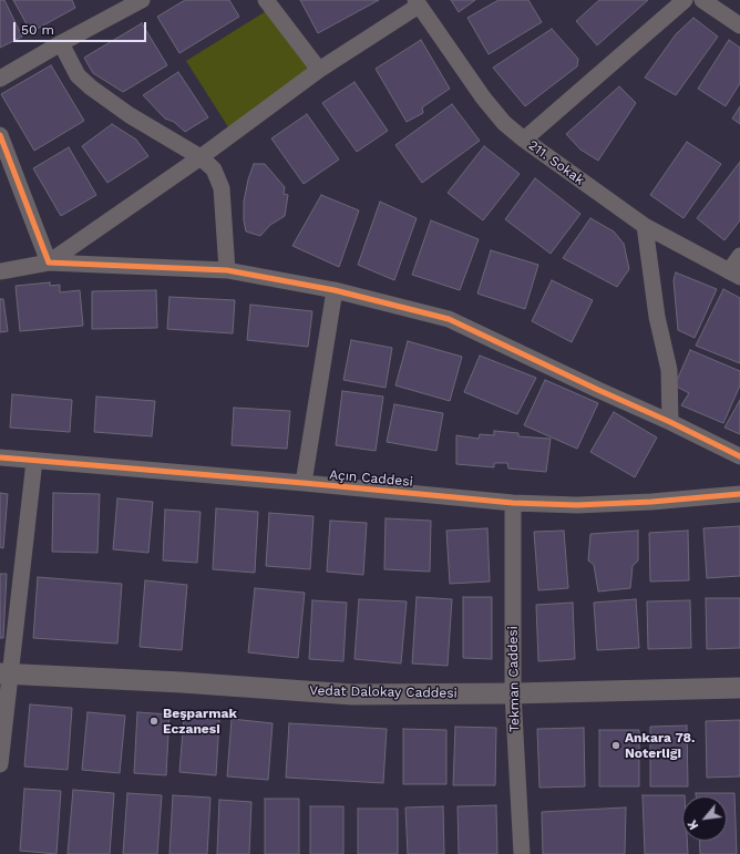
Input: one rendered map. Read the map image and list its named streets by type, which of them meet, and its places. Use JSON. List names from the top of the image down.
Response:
{
  "streets": {
    "street": [
      "211. Sokak",
      "Açın Caddesi",
      "Tekman Caddesi",
      "Vedat Dalokay Caddesi"
    ]
  },
  "crossings": [
    ["Açın Caddesi", "Tekman Caddesi"],
    ["Tekman Caddesi", "Vedat Dalokay Caddesi"]
  ],
  "places": ["Beşparmak Eczanesi", "Ankara 78. Noterliği"],
  "scale_bar": "50 m",
  "north": "bottom left"
}
